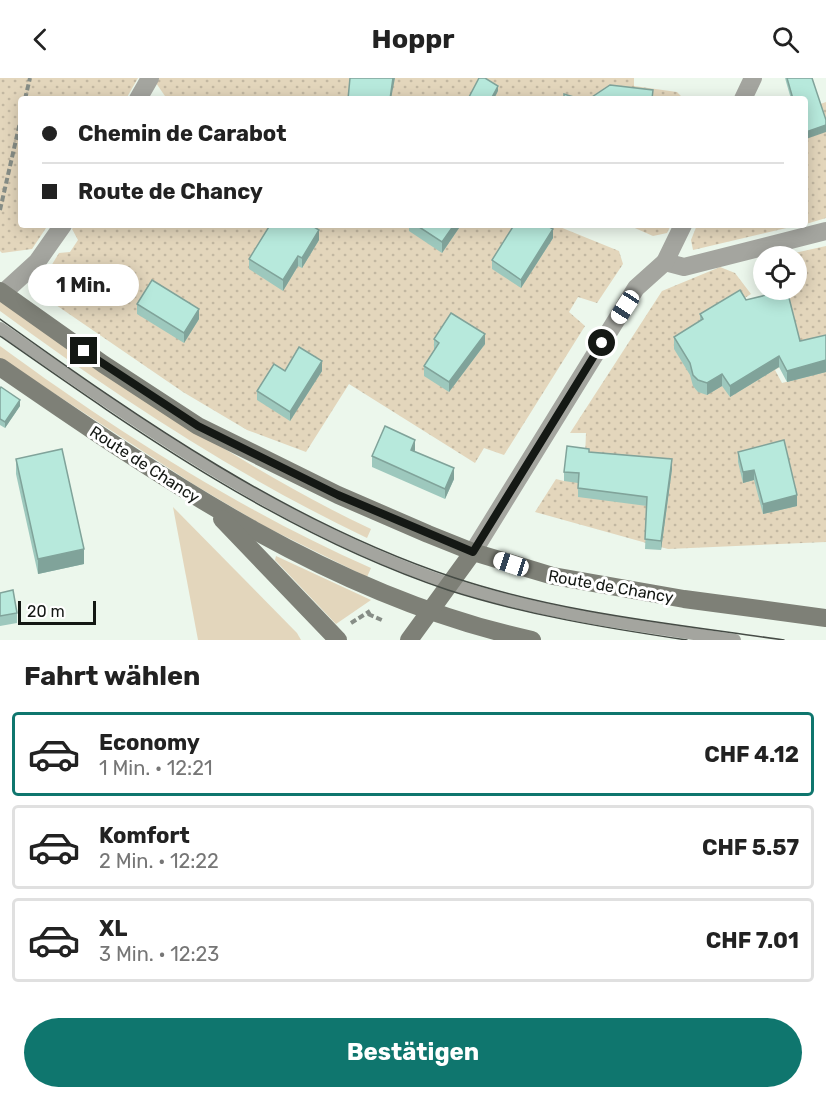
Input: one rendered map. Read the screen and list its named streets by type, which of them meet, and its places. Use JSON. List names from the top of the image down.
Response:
{
  "streets": {
    "main road": ["Route de Chancy"]
  },
  "scale_bar": "20 m",
  "page": {
    "header": "Hoppr",
    "banner": ["Chemin de Carabot", "Route de Chancy"],
    "bubble": "1 Min.",
    "scale": "20 m",
    "heading": "Fahrt wählen",
    "list": [
      {
        "name": "Economy",
        "note": "1 Min. · 12:21",
        "value": "CHF 4.12"
      },
      {
        "name": "Komfort",
        "note": "2 Min. · 12:22",
        "value": "CHF 5.57"
      },
      {
        "name": "XL",
        "note": "3 Min. · 12:23",
        "value": "CHF 7.01"
      }
    ],
    "buttons": "Bestätigen"
  }
}
